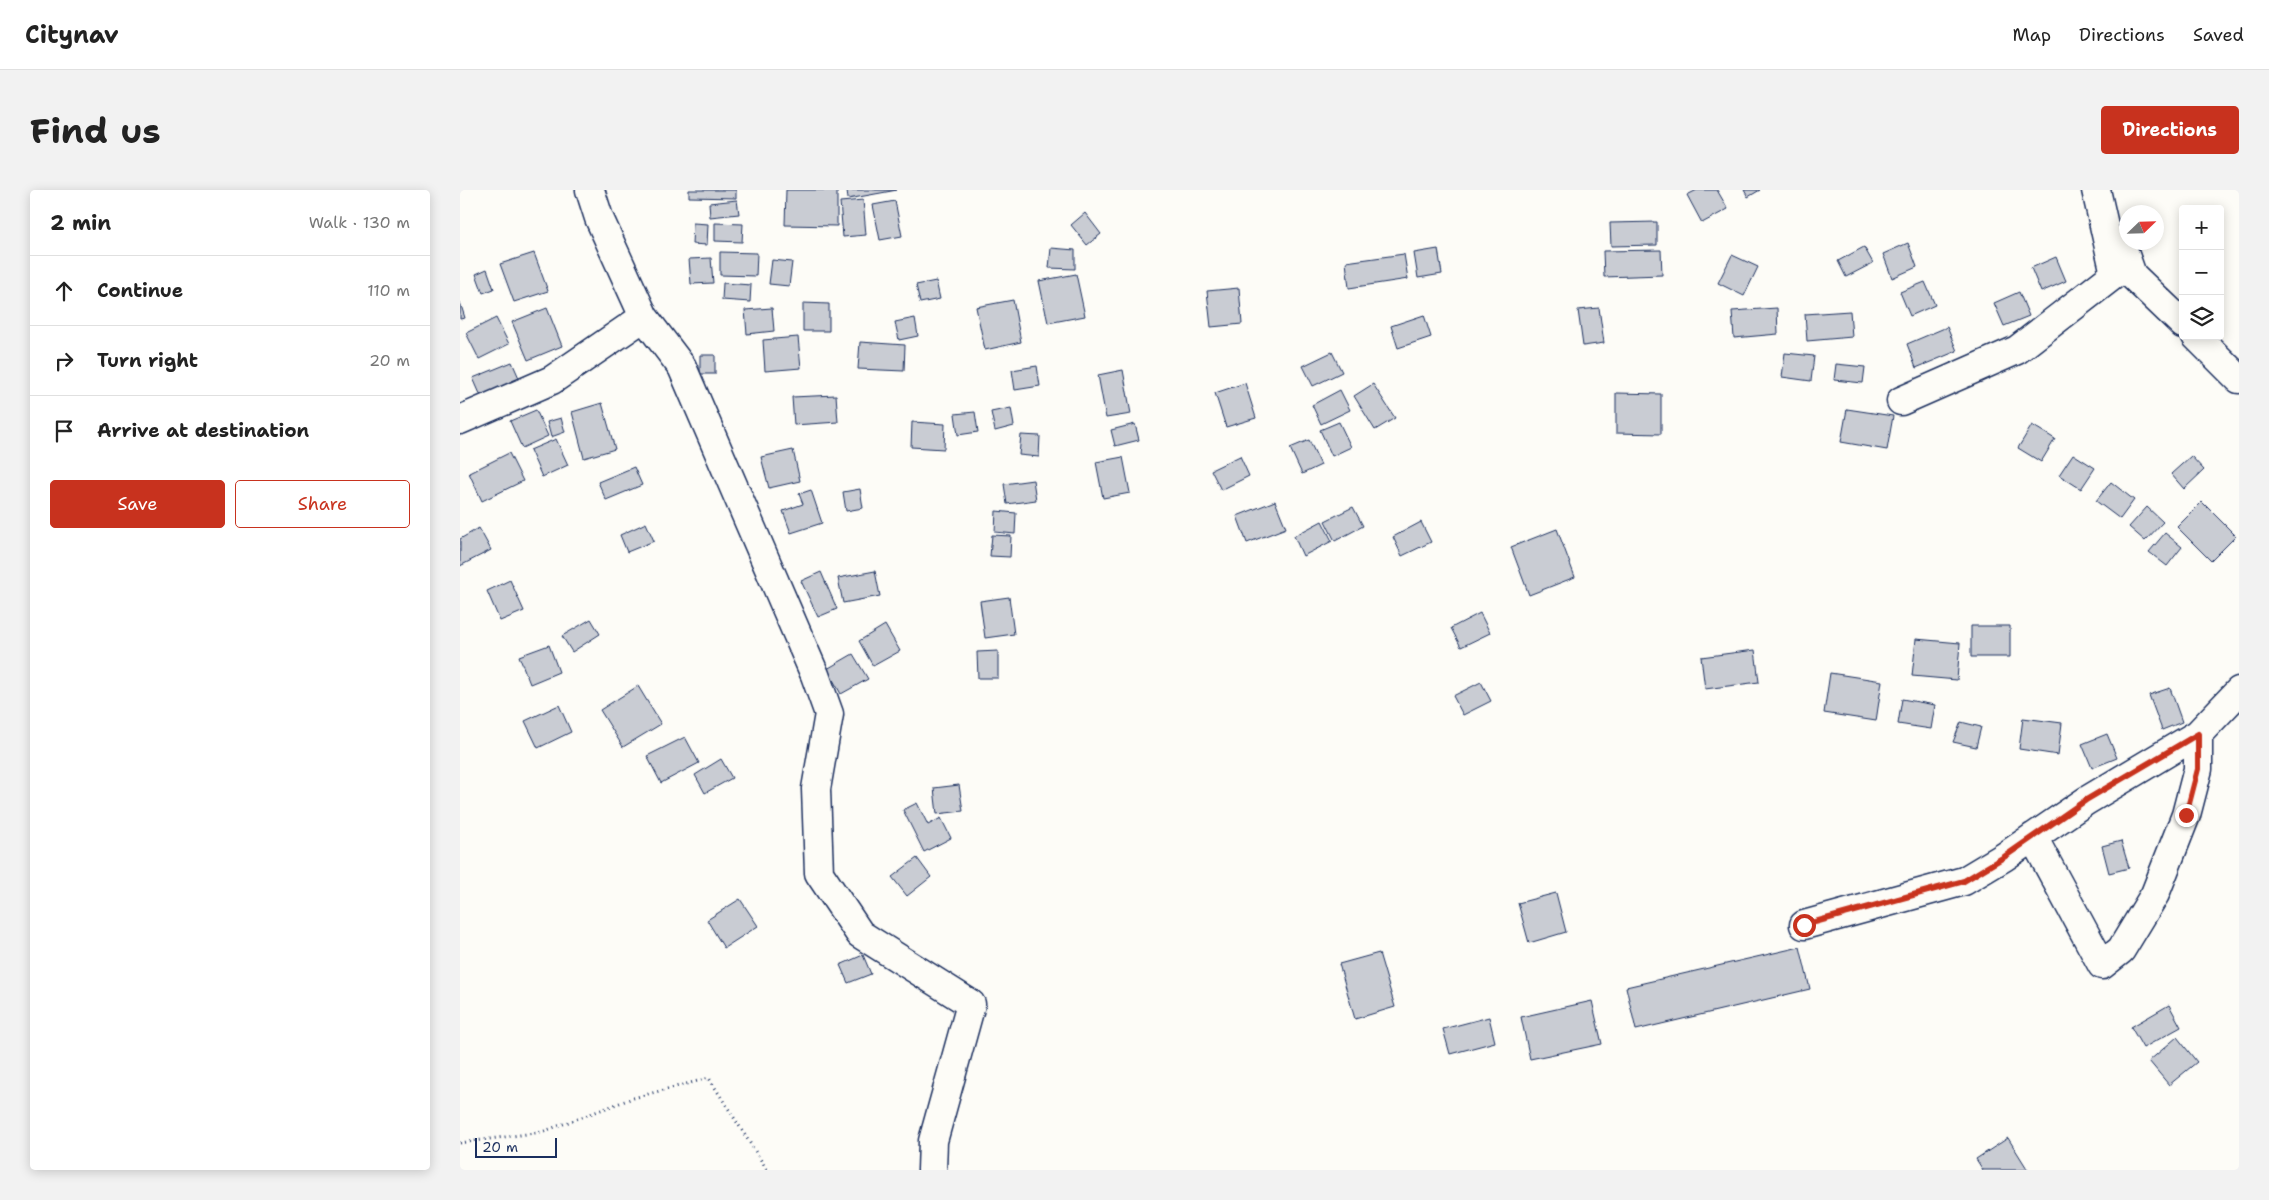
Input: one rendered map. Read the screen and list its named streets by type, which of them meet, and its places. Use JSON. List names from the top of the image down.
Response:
{
  "scale_bar": "20 m",
  "north": "top right",
  "page": {
    "header": "Citynav",
    "nav": ["Map", "Directions", "Saved"],
    "buttons": [
      "Directions",
      ["Save", "Share"]
    ],
    "title": "Find us",
    "heading": ["2 min", "Walk · 130 m"],
    "map_buttons": ["+", "−"],
    "list": [
      ["Continue", "110 m"],
      ["Turn right", "20 m"],
      "Arrive at destination"
    ],
    "scale": "20 m"
  }
}
